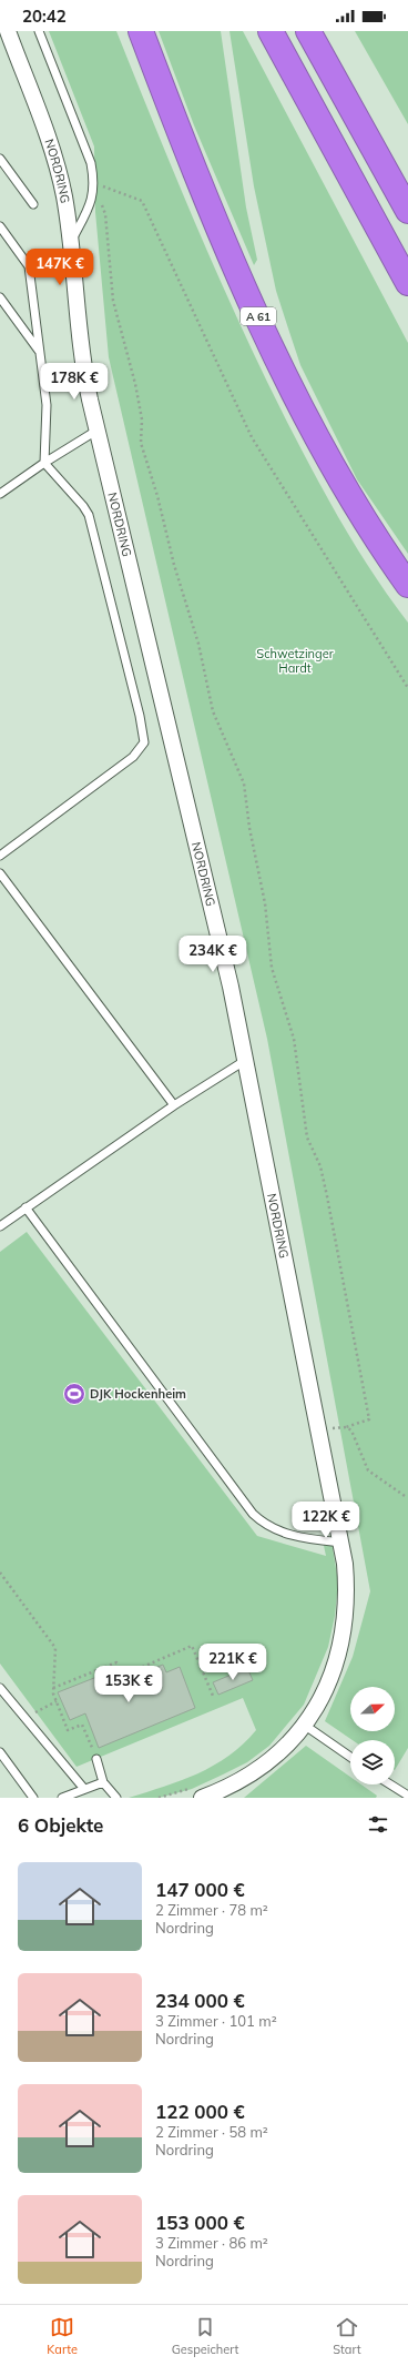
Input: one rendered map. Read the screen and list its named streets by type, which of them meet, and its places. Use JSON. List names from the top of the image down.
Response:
{
  "streets": {
    "highway": ["A 61"],
    "street": ["NORDRING"]
  },
  "parks": ["Schwetzinger Hardt"],
  "places": {
    "sports": ["DJK Hockenheim"]
  },
  "north": "right",
  "page": {
    "status": "20:42",
    "price": [
      "147K €",
      "178K €",
      "234K €",
      "122K €",
      "221K €",
      "153K €"
    ],
    "heading": "6 Objekte",
    "list": [
      {
        "name": "147 000 €",
        "note": "2 Zimmer · 78 m² · Nordring"
      },
      {
        "name": "234 000 €",
        "note": "3 Zimmer · 101 m² · Nordring"
      },
      {
        "name": "122 000 €",
        "note": "2 Zimmer · 58 m² · Nordring"
      },
      {
        "name": "153 000 €",
        "note": "3 Zimmer · 86 m² · Nordring"
      }
    ],
    "tabs": ["Karte", "Gespeichert", "Start"]
  }
}
